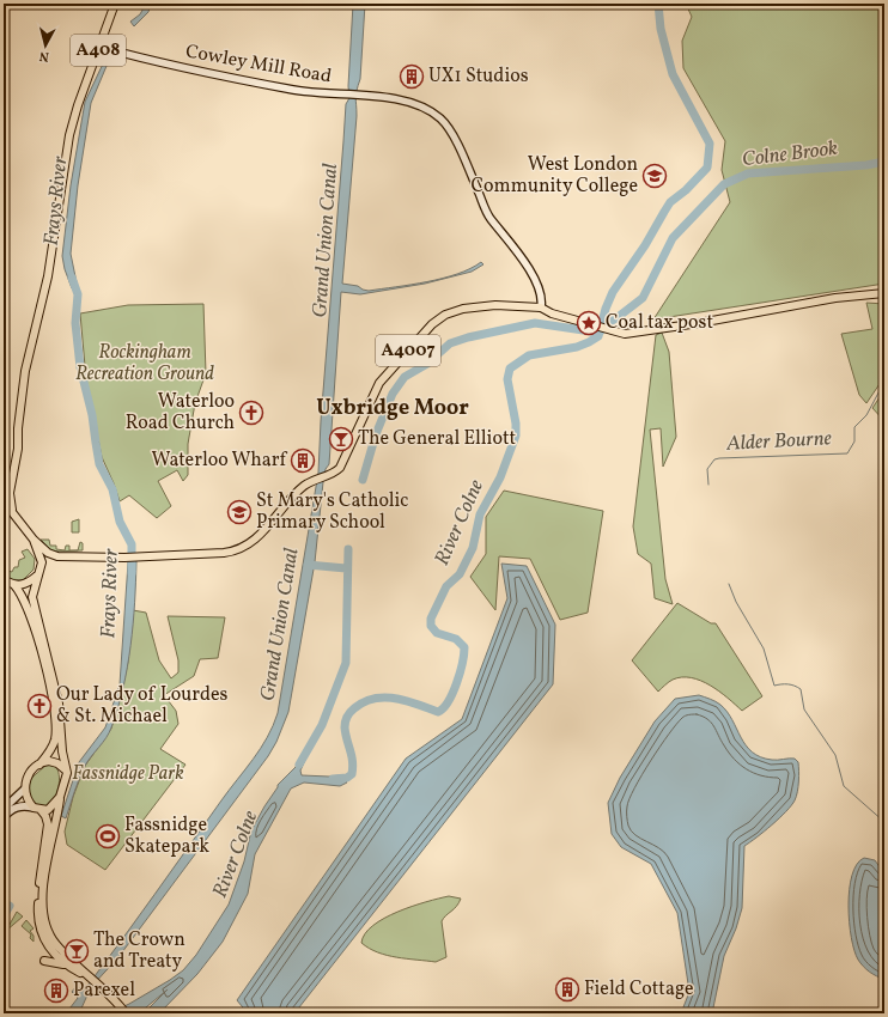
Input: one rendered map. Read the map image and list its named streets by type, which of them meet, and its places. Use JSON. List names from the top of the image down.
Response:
{
  "streets": {
    "main road": ["A408", "A4007"],
    "street": ["Cowley Mill Road"]
  },
  "crossings": [
    ["A408", "Cowley Mill Road"],
    ["Cowley Mill Road", "A4007"]
  ],
  "districts": ["Uxbridge Moor"],
  "water": [
    "Colne Brook",
    "Frays River",
    "Grand Union Canal",
    "Alder Bourne",
    "River Colne"
  ],
  "parks": ["Rockingham Recreation Ground", "Fassnidge Park"],
  "places": {
    "building": [
      "UX1 Studios",
      "Waterloo Wharf",
      "Field Cottage",
      "Parexel"
    ],
    "school or university": ["West London Community College", "St Mary's Catholic Primary School"],
    "place": ["Coal tax post"],
    "church": ["Waterloo Road Church", "Our Lady of Lourdes & St. Michael"],
    "bar": ["The General Elliott", "The Crown and Treaty"],
    "sports": ["Fassnidge Skatepark"]
  },
  "north": "bottom"
}
